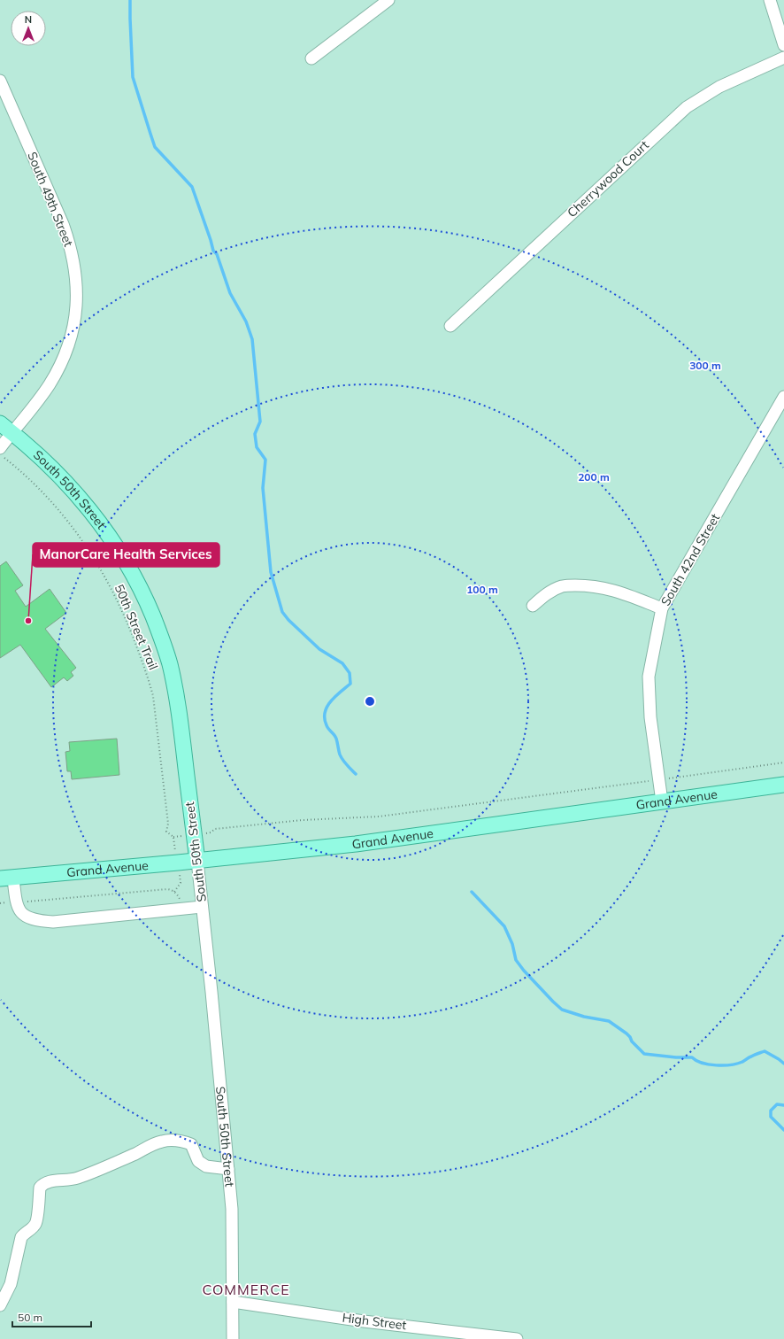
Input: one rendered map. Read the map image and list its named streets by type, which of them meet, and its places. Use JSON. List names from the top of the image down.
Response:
{
  "streets": {
    "main road": ["South 50th Street", "Grand Avenue"],
    "street": [
      "Cherrywood Court",
      "South 49th Street",
      "South 42nd Street",
      "High Street"
    ],
    "path": ["50th Street Trail"]
  },
  "crossings": [
    ["South 49th Street", "South 50th Street"],
    ["South 49th Street", "50th Street Trail"],
    ["South 50th Street", "Grand Avenue"],
    ["South 50th Street", "High Street"],
    ["South 42nd Street", "Grand Avenue"]
  ],
  "districts": ["COMMERCE"],
  "places": ["ManorCare Health Services"],
  "scale_bar": "50 m",
  "north": "top",
  "rings": ["300 m", "200 m", "100 m"]
}
